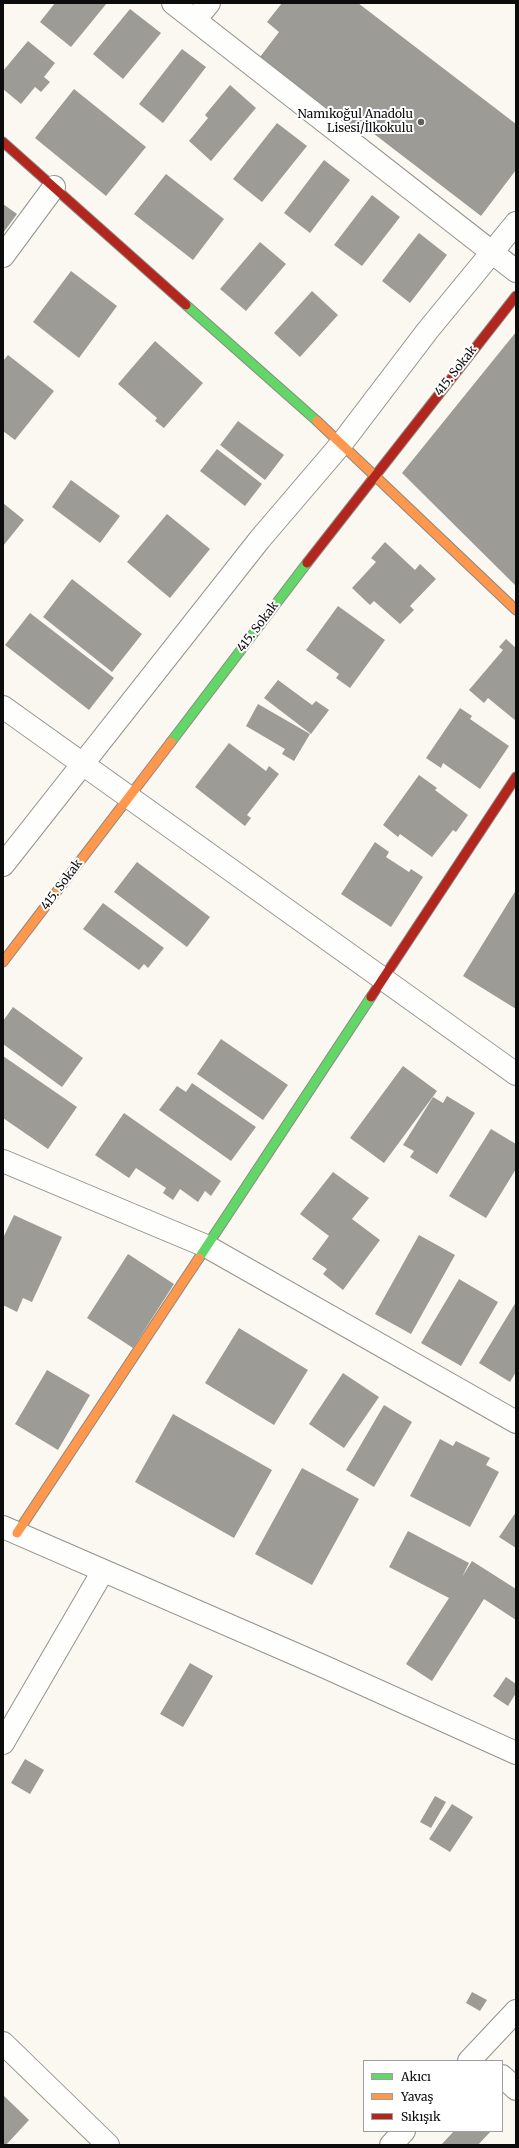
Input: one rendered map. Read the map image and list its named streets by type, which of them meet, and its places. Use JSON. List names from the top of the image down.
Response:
{
  "streets": {
    "street": ["415. Sokak"]
  },
  "places": ["Namıkoğul Anadolu Lisesi/İlkokulu"],
  "legend": ["Akıcı", "Yavaş", "Sıkışık"]
}
